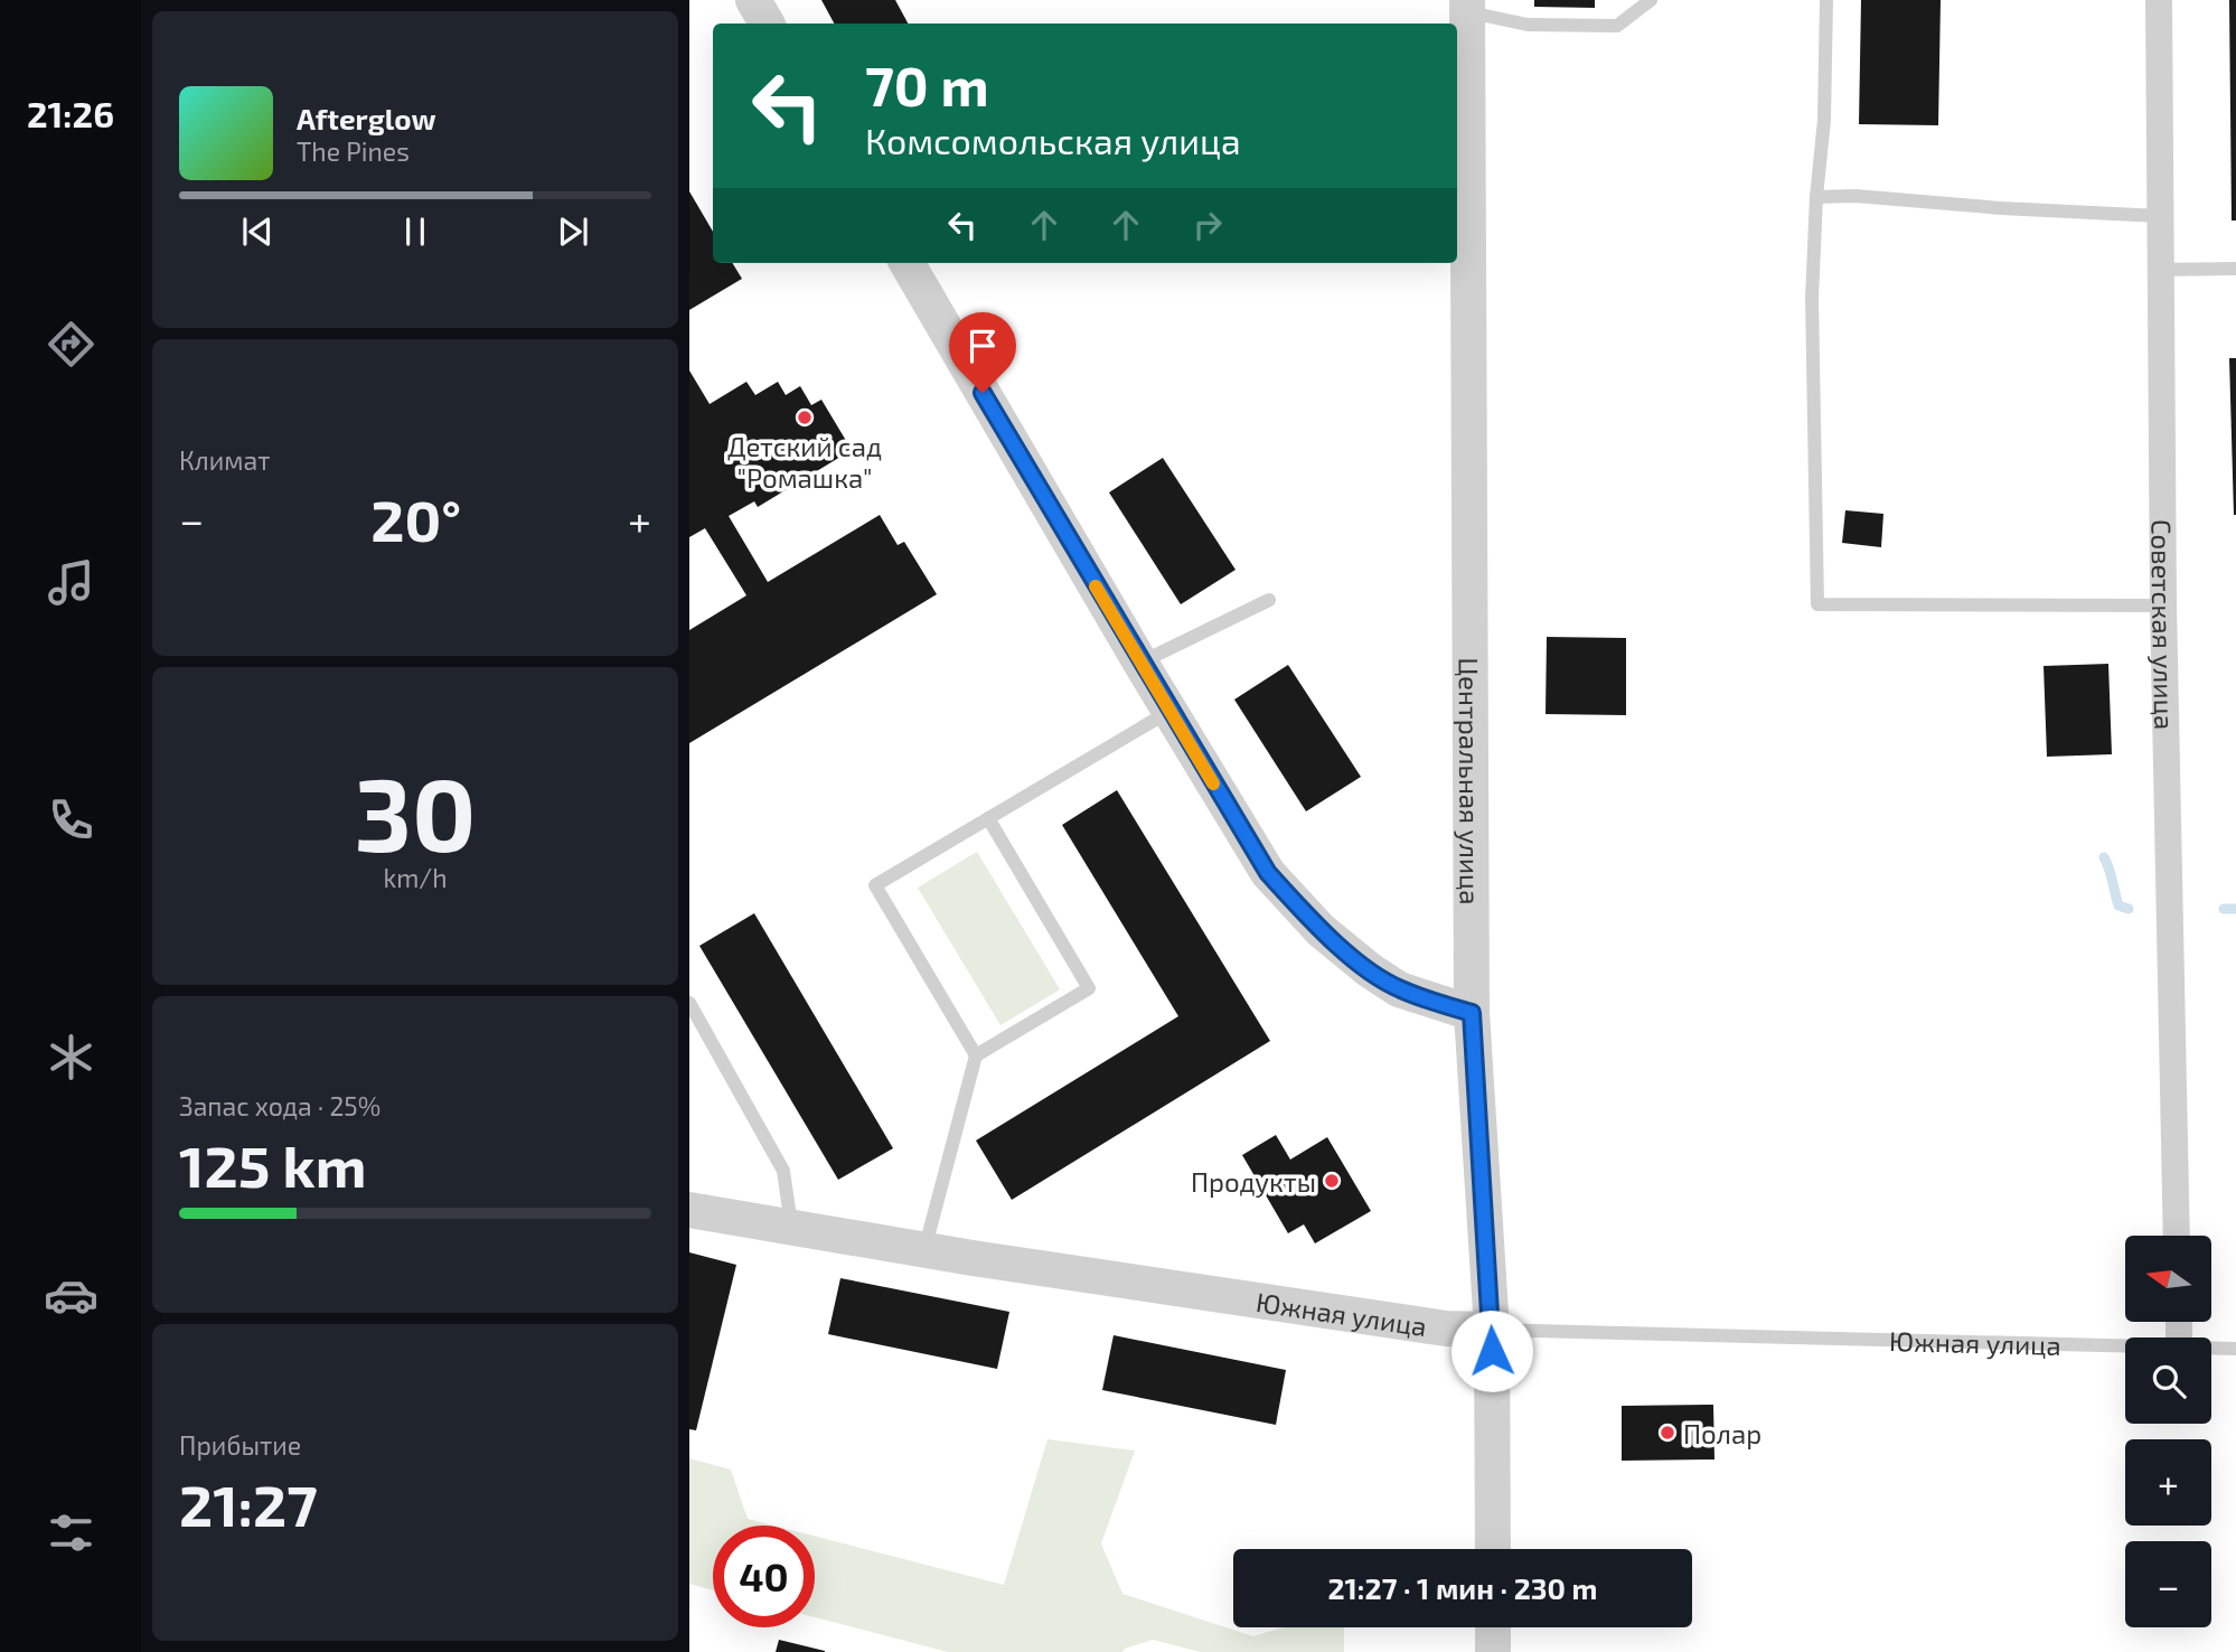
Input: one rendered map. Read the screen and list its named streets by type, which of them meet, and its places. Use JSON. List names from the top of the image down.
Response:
{
  "streets": {
    "street": ["Советская улица", "Центральная улица", "Южная улица"]
  },
  "crossings": [
    ["Центральная улица", "Южная улица"]
  ],
  "places": ["Детский сад \"Ромашка\"", "Продукты", "Полар"],
  "north": "left",
  "page": {
    "tabs": "21:26",
    "turn": ["70 m", "Комсомольская улица"],
    "song": ["Afterglow", "The Pines"],
    "tile": [
      "Климат",
      ["30", "km/h"],
      ["Запас хода · 25%", "125 km"],
      ["Прибытие", "21:27"]
    ],
    "heat": ["−", "20°", "+"],
    "map_buttons": ["+", "−"],
    "limit": "40",
    "trip": "21:27 · 1 мин · 230 m"
  }
}
